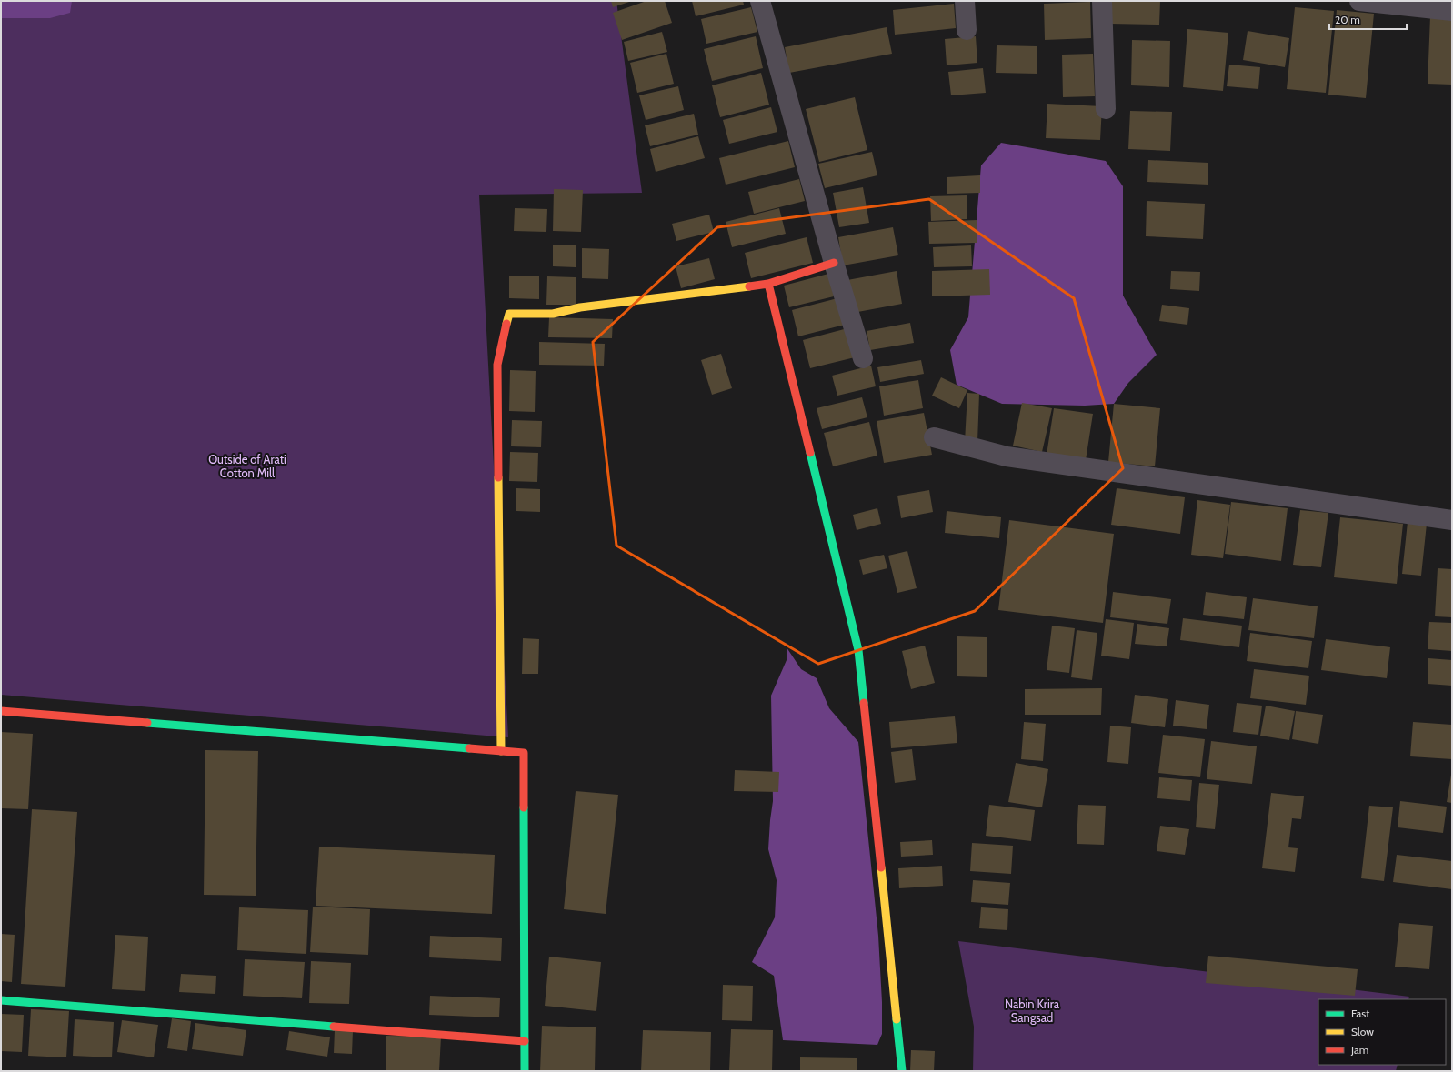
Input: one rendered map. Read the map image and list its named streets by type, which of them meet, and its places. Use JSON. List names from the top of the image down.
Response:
{
  "parks": ["Outside of Arati Cotton Mill", "Nabin Krira Sangsad"],
  "legend": ["Fast", "Slow", "Jam"],
  "scale_bar": "20 m"
}
